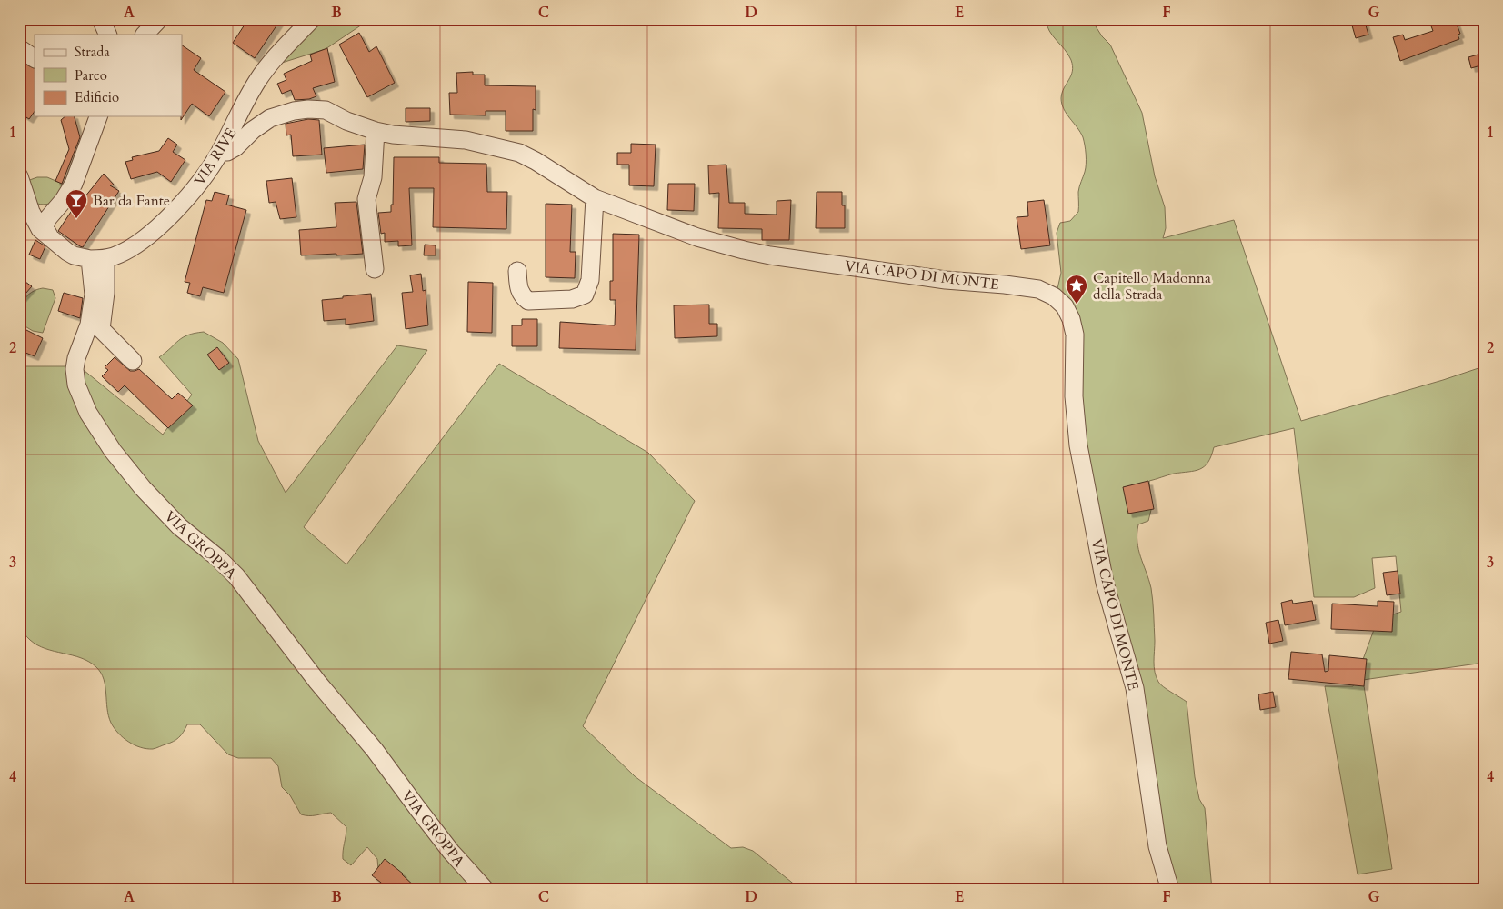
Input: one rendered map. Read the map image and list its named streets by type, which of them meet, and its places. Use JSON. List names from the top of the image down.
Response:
{
  "streets": {
    "street": ["VIA RIVE", "VIA CAPO DI MONTE", "VIA GROPPA"]
  },
  "crossings": [
    ["VIA RIVE", "VIA CAPO DI MONTE"],
    ["VIA RIVE", "VIA GROPPA"]
  ],
  "places": {
    "bar": ["Bar da Fante"],
    "place": ["Capitello Madonna della Strada"]
  },
  "legend": ["Strada", "Parco", "Edificio"],
  "grid": {
    "columns": [
      "A",
      "B",
      "C",
      "D",
      "E",
      "F",
      "G"
    ],
    "rows": [
      "1",
      "2",
      "3",
      "4"
    ]
  }
}
